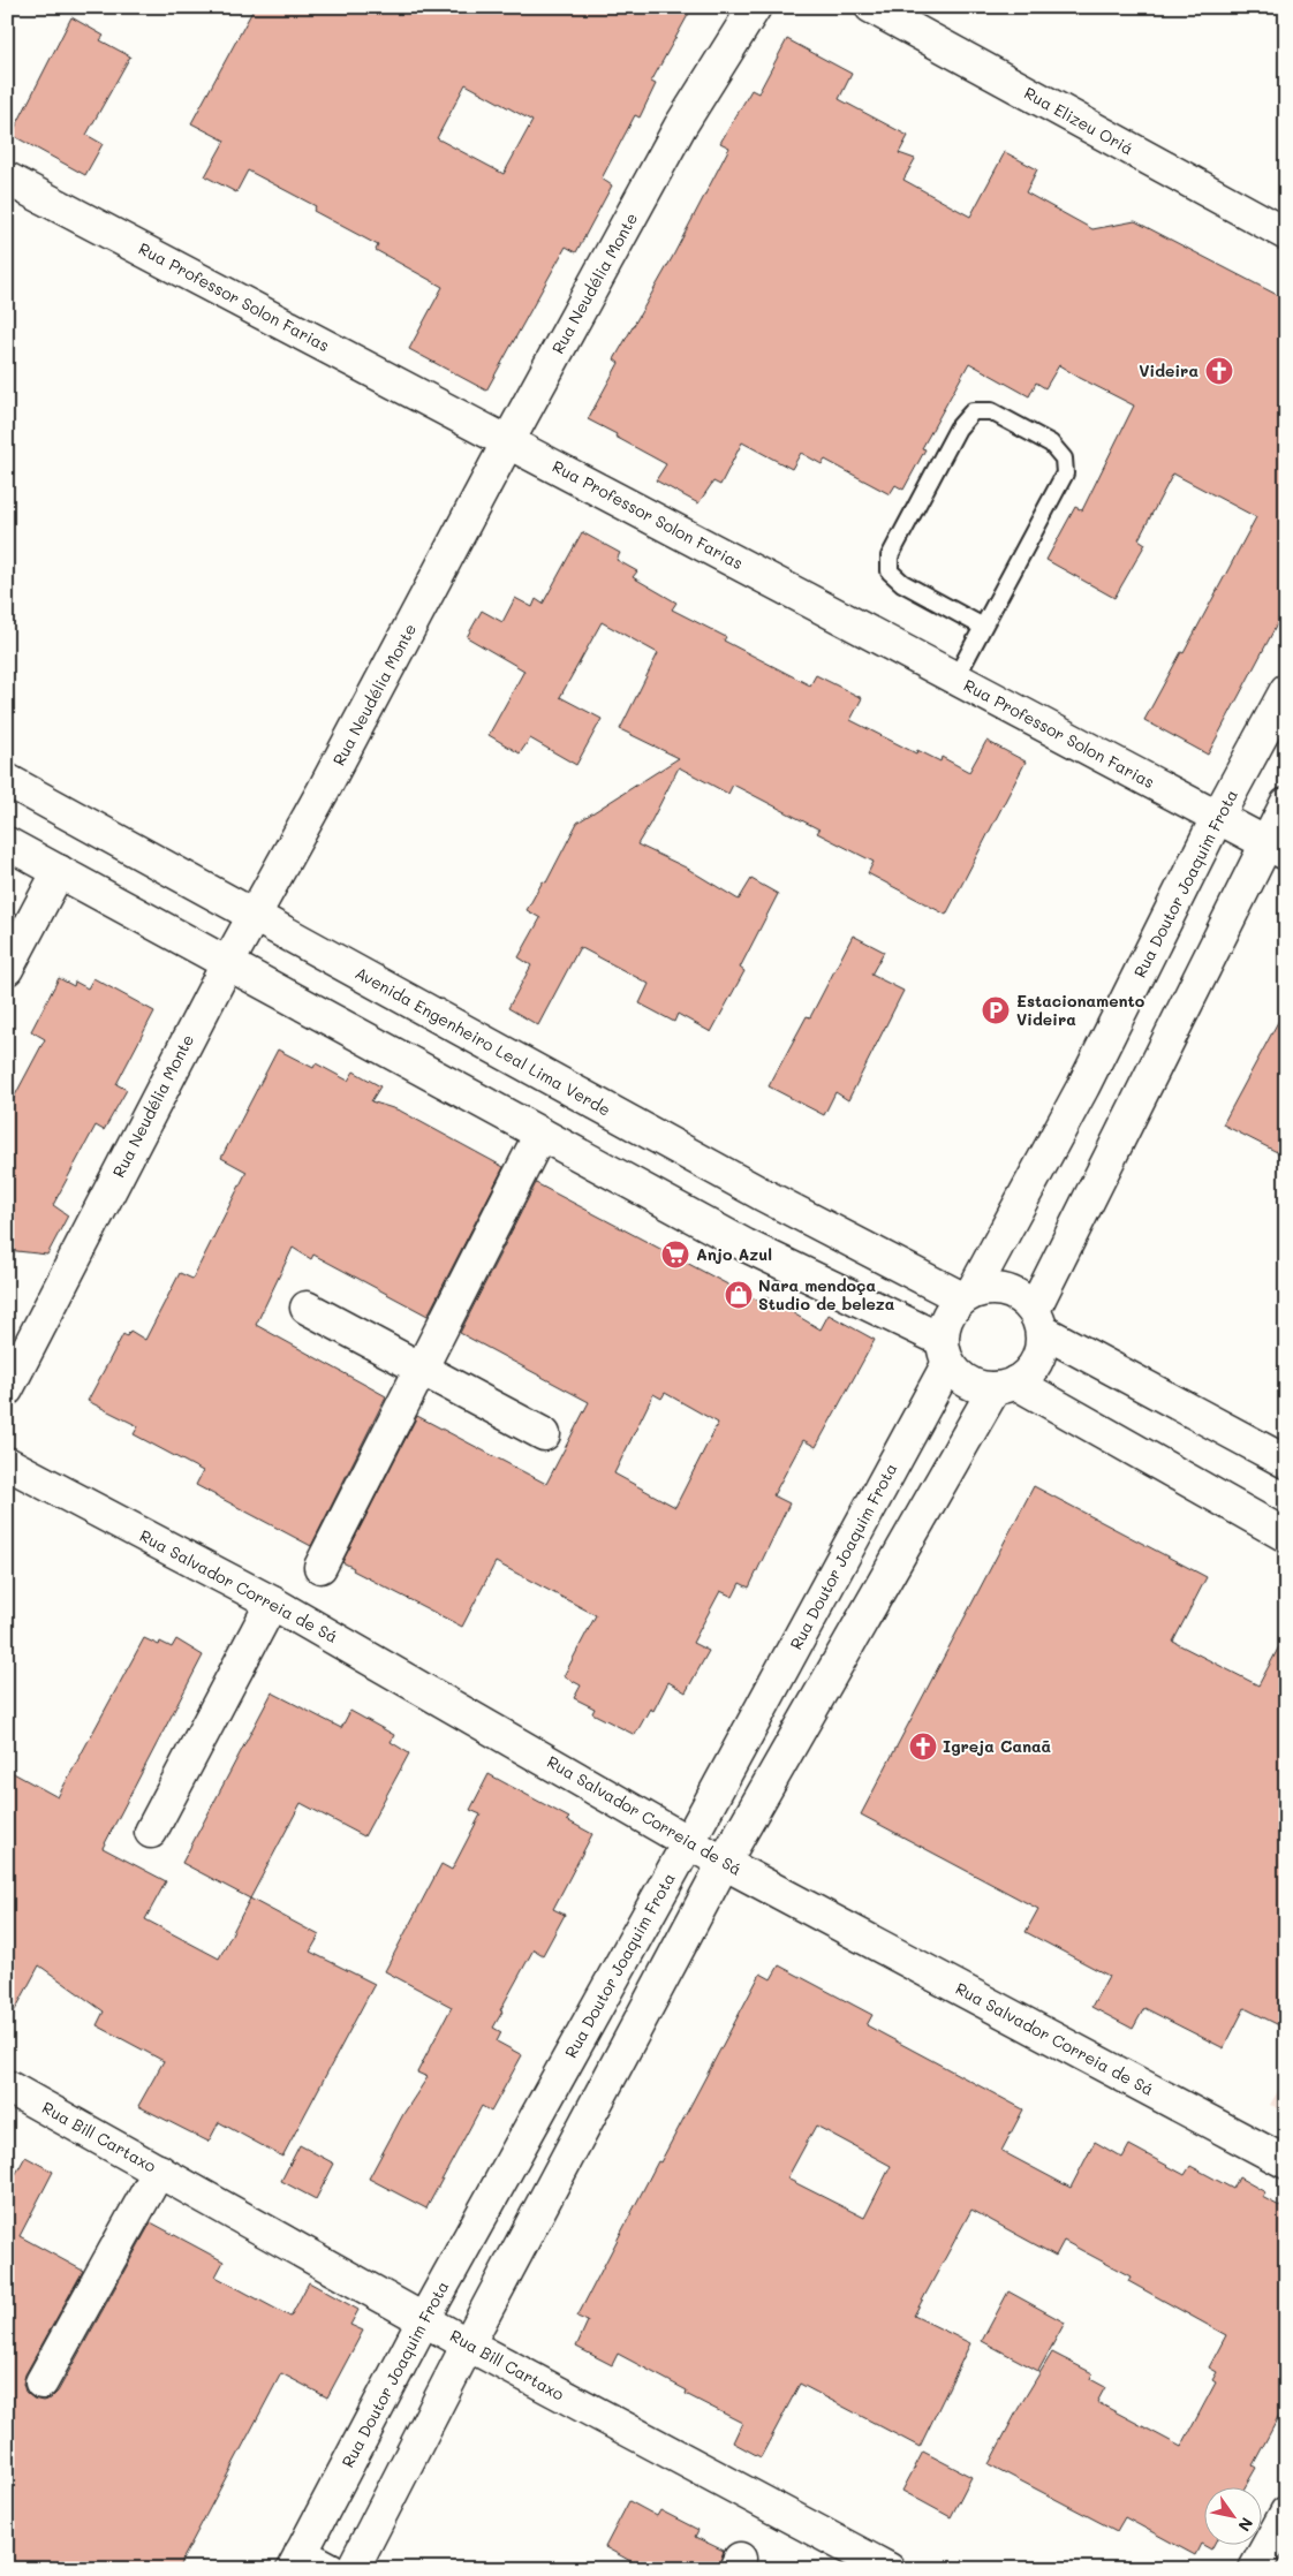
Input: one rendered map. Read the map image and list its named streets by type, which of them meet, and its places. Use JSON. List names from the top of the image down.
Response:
{
  "streets": {
    "street": [
      "Rua Elizeu Oriá",
      "Rua Neudélia Monte",
      "Rua Professor Solon Farias",
      "Rua Doutor Joaquim Frota",
      "Avenida Engenheiro Leal Lima Verde",
      "Rua Salvador Correia de Sá",
      "Rua Bill Cartaxo"
    ]
  },
  "crossings": [
    ["Rua Neudélia Monte", "Rua Professor Solon Farias"],
    ["Rua Neudélia Monte", "Avenida Engenheiro Leal Lima Verde"],
    ["Rua Professor Solon Farias", "Rua Doutor Joaquim Frota"],
    ["Rua Doutor Joaquim Frota", "Avenida Engenheiro Leal Lima Verde"],
    ["Rua Doutor Joaquim Frota", "Rua Salvador Correia de Sá"],
    ["Rua Doutor Joaquim Frota", "Rua Bill Cartaxo"]
  ],
  "places": {
    "church": ["Videira", "Igreja Canaã"],
    "parking": ["Estacionamento Videira"],
    "supermarket": ["Anjo Azul"],
    "shop": ["Nara mendoça Studio de beleza"]
  },
  "north": "bottom right"
}
